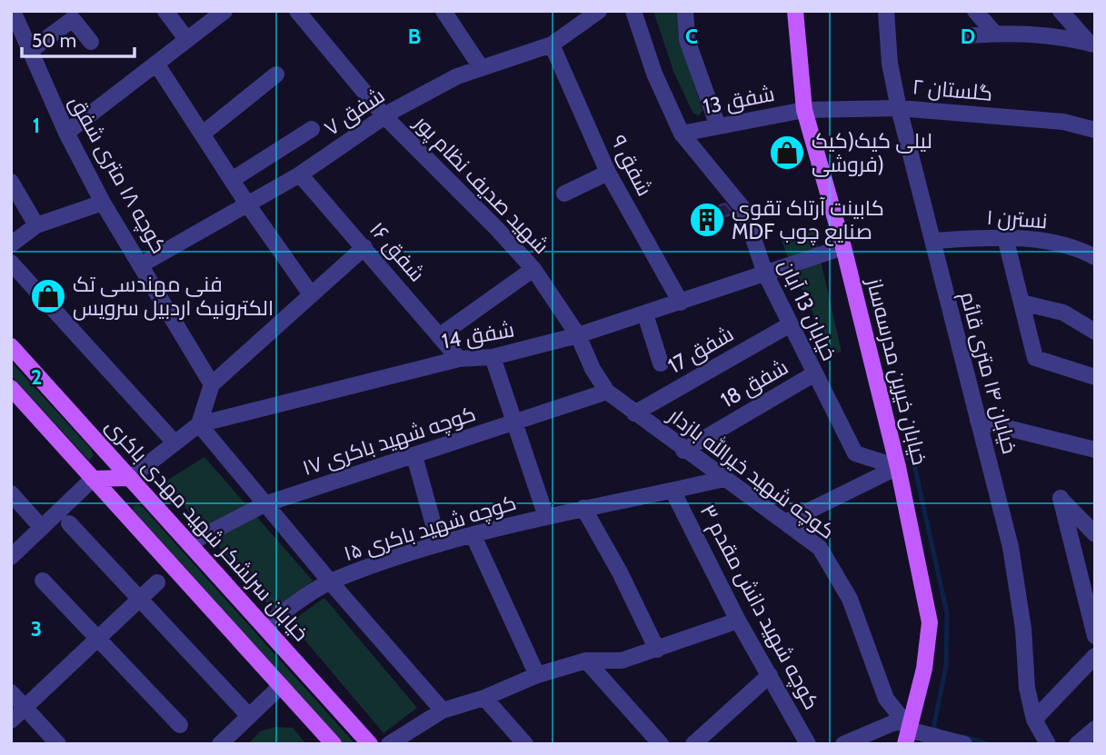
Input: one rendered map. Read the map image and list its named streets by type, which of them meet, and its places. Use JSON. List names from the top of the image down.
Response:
{
  "streets": {
    "main road": ["خیابان خیرین مدرسه‌ساز", "خیابان سرلشکر شهید مهدی باکری"],
    "street": [
      "گلستان ۲",
      "شفق 13",
      "شفق ۷",
      "شفق ۹",
      "کوچه ۱۸ متری شفق",
      "شهید صدیف نظام پور",
      "نسترن ۱",
      "شفق ۱۶",
      "خیابان 13 آبان",
      "شفق 14",
      "شفق 17",
      "خیابان ۱۴ متری قائم",
      "شفق 18",
      "کوچه شهید باکری ۱۷",
      "کوچه شهید خیرالله بازدار",
      "کوچه شهید باکری ۱۵",
      "کوچه شهید دانش مقدم ۳"
    ]
  },
  "crossings": [
    ["گلستان ۲", "شفق 13"],
    ["گلستان ۲", "خیابان خیرین مدرسه‌ساز"],
    ["گلستان ۲", "خیابان ۱۴ متری قائم"],
    ["شفق 13", "خیابان 13 آبان"],
    ["شفق 13", "خیابان خیرین مدرسه‌ساز"],
    ["شفق ۷", "شفق ۹"],
    ["شفق ۷", "کوچه ۱۸ متری شفق"],
    ["شفق ۷", "شهید صدیف نظام پور"],
    ["شفق ۷", "شفق ۱۶"],
    ["شفق ۹", "شفق 14"],
    ["شهید صدیف نظام پور", "شفق 14"],
    ["شهید صدیف نظام پور", "کوچه شهید خیرالله بازدار"],
    ["نسترن ۱", "خیابان ۱۴ متری قائم"],
    ["شفق ۱۶", "شفق 14"],
    ["خیابان 13 آبان", "شفق 14"],
    ["خیابان 13 آبان", "شفق 17"],
    ["خیابان 13 آبان", "خیابان خیرین مدرسه‌ساز"],
    ["خیابان 13 آبان", "شفق 18"],
    ["شفق 14", "خیابان خیرین مدرسه‌ساز"],
    ["شفق 14", "کوچه شهید خیرالله بازدار"],
    ["شفق 14", "خیابان سرلشکر شهید مهدی باکری"],
    ["شفق 17", "کوچه شهید خیرالله بازدار"],
    ["خیابان خیرین مدرسه‌ساز", "کوچه شهید خیرالله بازدار"],
    ["شفق 18", "کوچه شهید خیرالله بازدار"],
    ["کوچه شهید باکری ۱۷", "کوچه شهید خیرالله بازدار"],
    ["کوچه شهید باکری ۱۷", "خیابان سرلشکر شهید مهدی باکری"],
    ["کوچه شهید خیرالله بازدار", "کوچه شهید باکری ۱۵"],
    ["کوچه شهید باکری ۱۵", "خیابان سرلشکر شهید مهدی باکری"],
    ["کوچه شهید باکری ۱۵", "کوچه شهید دانش مقدم ۳"]
  ],
  "places": {
    "shop": ["لیلی کیک(کیک فروشی)", "فنی مهندسی تک الکترونیک اردبیل سرویس"],
    "building": ["کابینت آرتاک تقوی MDF صنایع چوب"]
  },
  "scale_bar": "50 m",
  "grid": {
    "columns": ["B", "C", "D"],
    "rows": ["1", "2", "3"]
  }
}
